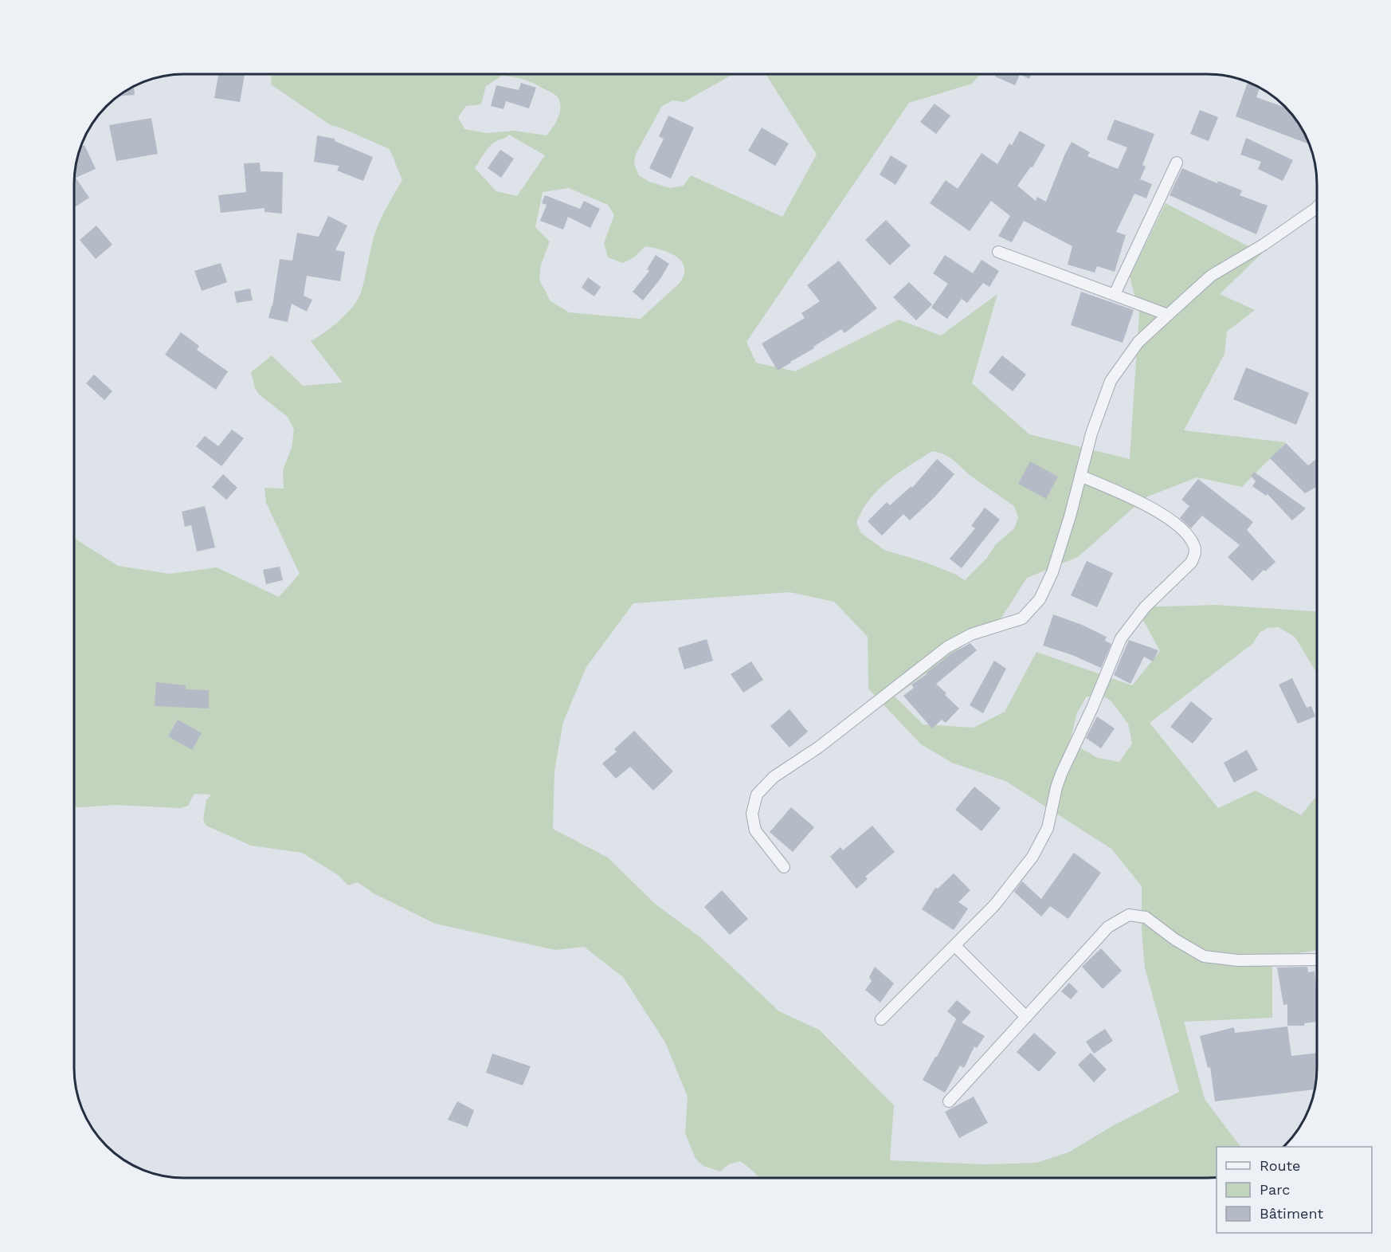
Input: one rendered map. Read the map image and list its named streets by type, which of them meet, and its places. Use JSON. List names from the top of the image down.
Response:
{
  "legend": ["Route", "Parc", "Bâtiment"]
}
